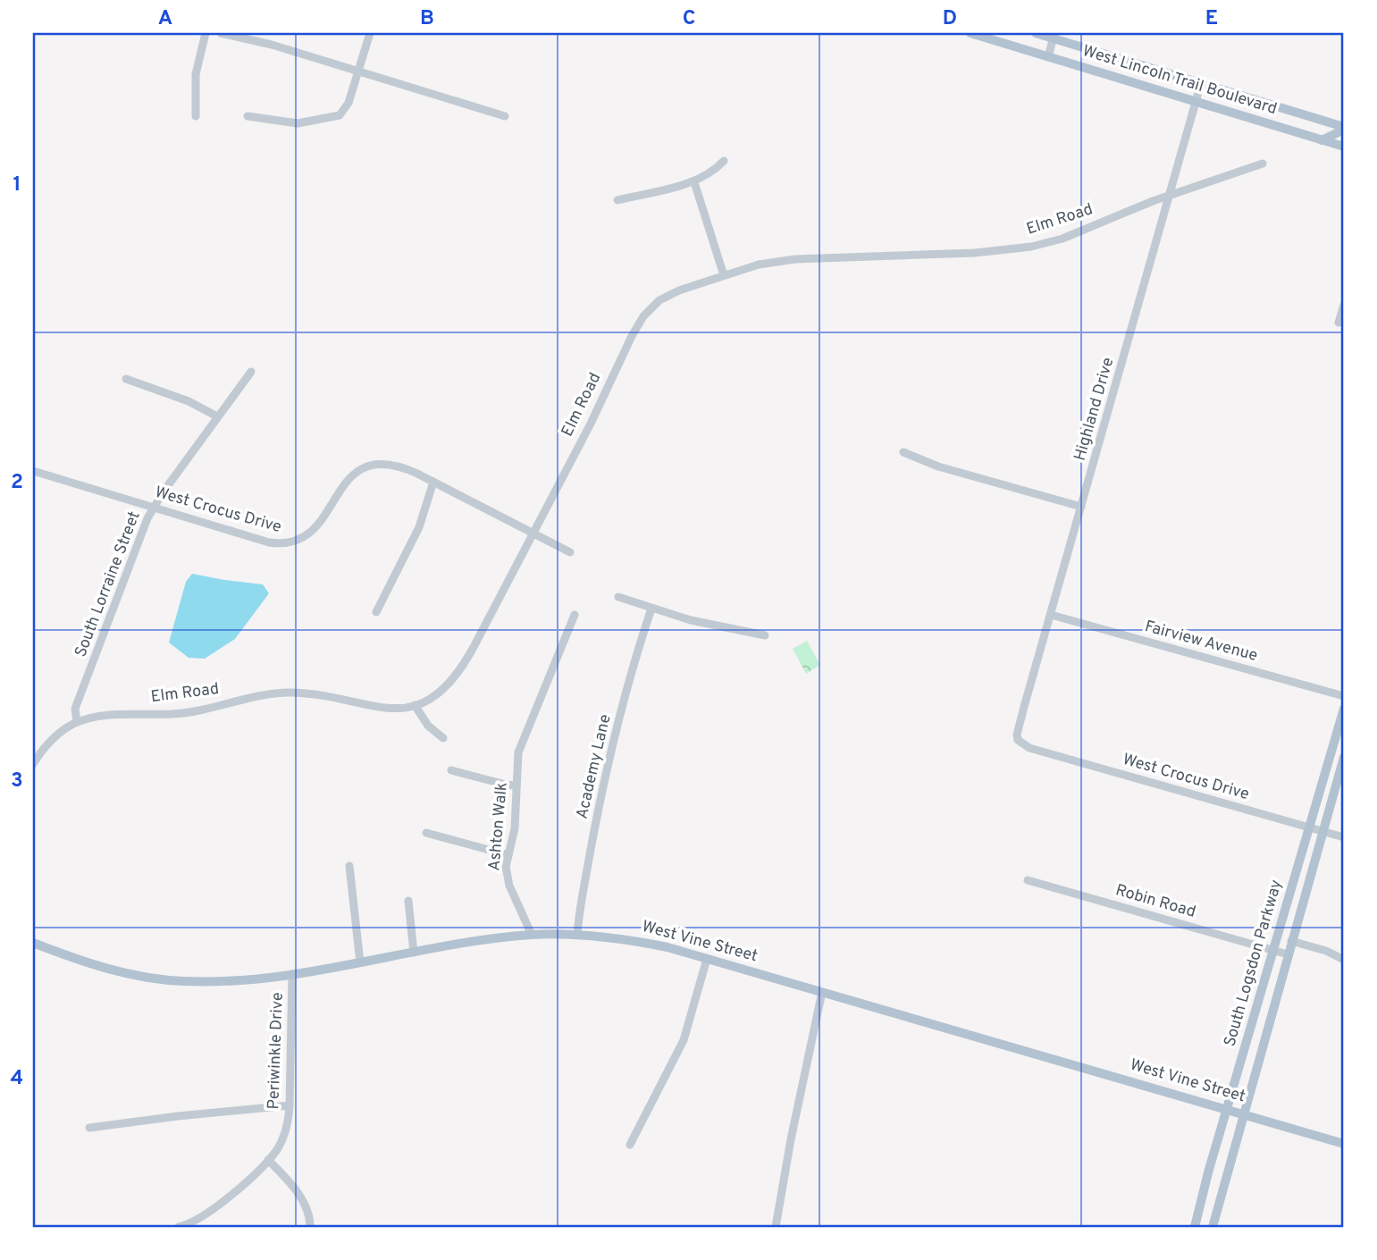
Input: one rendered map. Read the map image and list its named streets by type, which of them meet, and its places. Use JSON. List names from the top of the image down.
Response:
{
  "streets": {
    "main road": ["West Lincoln Trail Boulevard", "West Vine Street", "South Logsdon Parkway"],
    "street": [
      "Elm Road",
      "Highland Drive",
      "West Crocus Drive",
      "South Lorraine Street",
      "Fairview Avenue",
      "Academy Lane",
      "Ashton Walk",
      "Robin Road",
      "Periwinkle Drive"
    ]
  },
  "crossings": [
    ["West Lincoln Trail Boulevard", "Highland Drive"],
    ["Elm Road", "Highland Drive"],
    ["Elm Road", "West Crocus Drive"],
    ["Elm Road", "South Lorraine Street"],
    ["Highland Drive", "West Crocus Drive"],
    ["Highland Drive", "Fairview Avenue"],
    ["West Crocus Drive", "South Lorraine Street"],
    ["West Crocus Drive", "South Logsdon Parkway"],
    ["Academy Lane", "West Vine Street"],
    ["Ashton Walk", "West Vine Street"],
    ["Robin Road", "South Logsdon Parkway"],
    ["West Vine Street", "South Logsdon Parkway"],
    ["West Vine Street", "Periwinkle Drive"]
  ],
  "grid": {
    "columns": [
      "A",
      "B",
      "C",
      "D",
      "E"
    ],
    "rows": [
      "1",
      "2",
      "3",
      "4"
    ]
  }
}
